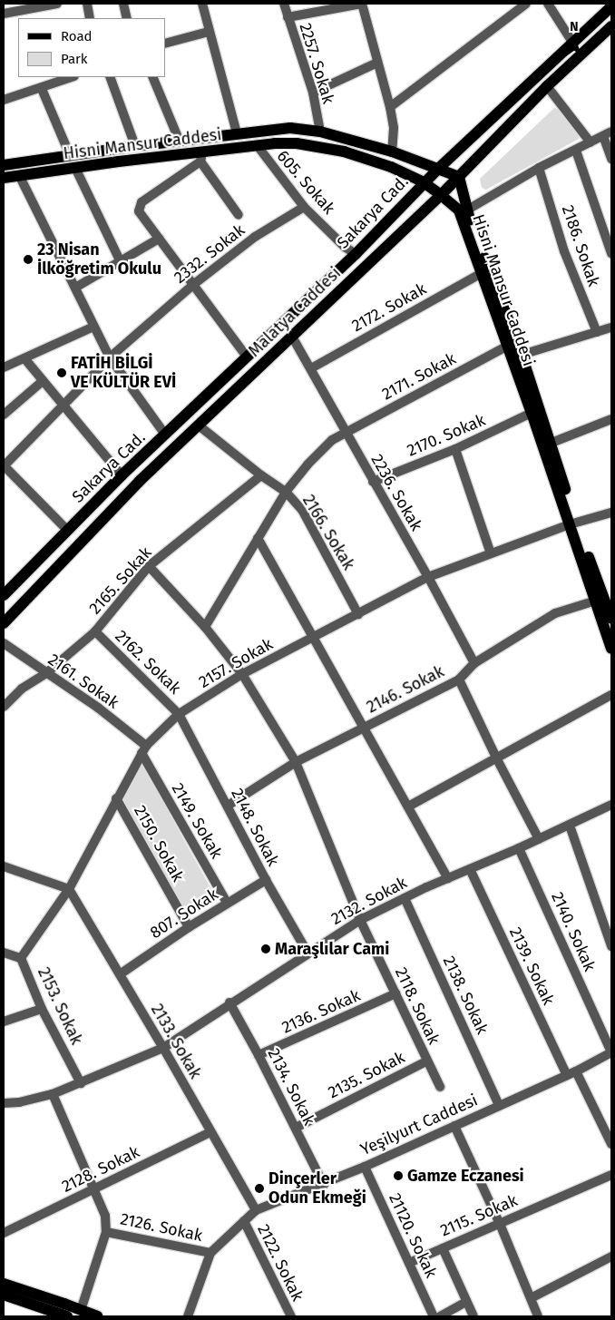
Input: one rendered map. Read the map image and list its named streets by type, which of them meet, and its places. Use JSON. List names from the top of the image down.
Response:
{
  "streets": {
    "main road": ["Hisni Mansur Caddesi", "Sakarya Cad.", "Malatya Caddesi"],
    "street": [
      "2257. Sokak",
      "605. Sokak",
      "2186. Sokak",
      "2332. Sokak",
      "2172. Sokak",
      "2171. Sokak",
      "2170. Sokak",
      "2236. Sokak",
      "2166. Sokak",
      "2165. Sokak",
      "2162. Sokak",
      "2157. Sokak",
      "2161. Sokak",
      "2146. Sokak",
      "2149. Sokak",
      "2148. Sokak",
      "2150. Sokak",
      "2132. Sokak",
      "807. Sokak",
      "2140. Sokak",
      "2139. Sokak",
      "2138. Sokak",
      "2153. Sokak",
      "2118. Sokak",
      "2136. Sokak",
      "2133. Sokak",
      "2135. Sokak",
      "2134. Sokak",
      "Yeşilyurt Caddesi",
      "2128. Sokak",
      "2115. Sokak",
      "2126. Sokak",
      "21120. Sokak",
      "2122. Sokak"
    ]
  },
  "crossings": [
    ["Hisni Mansur Caddesi", "605. Sokak"],
    ["Hisni Mansur Caddesi", "Sakarya Cad."],
    ["Hisni Mansur Caddesi", "2172. Sokak"],
    ["Hisni Mansur Caddesi", "Malatya Caddesi"],
    ["Hisni Mansur Caddesi", "2171. Sokak"],
    ["Hisni Mansur Caddesi", "2170. Sokak"],
    ["Hisni Mansur Caddesi", "2157. Sokak"],
    ["Hisni Mansur Caddesi", "2146. Sokak"],
    ["605. Sokak", "Sakarya Cad."],
    ["605. Sokak", "2332. Sokak"],
    ["2172. Sokak", "2236. Sokak"],
    ["Malatya Caddesi", "2236. Sokak"],
    ["Malatya Caddesi", "2166. Sokak"],
    ["2171. Sokak", "2236. Sokak"],
    ["2171. Sokak", "2166. Sokak"],
    ["2171. Sokak", "2118. Sokak"],
    ["2170. Sokak", "2236. Sokak"],
    ["2236. Sokak", "2157. Sokak"],
    ["2236. Sokak", "2146. Sokak"],
    ["2166. Sokak", "2165. Sokak"],
    ["2166. Sokak", "2157. Sokak"],
    ["2165. Sokak", "2162. Sokak"],
    ["2165. Sokak", "2161. Sokak"],
    ["2165. Sokak", "2118. Sokak"],
    ["2162. Sokak", "2157. Sokak"],
    ["2162. Sokak", "2148. Sokak"],
    ["2157. Sokak", "2161. Sokak"],
    ["2157. Sokak", "2149. Sokak"],
    ["2157. Sokak", "2148. Sokak"],
    ["2157. Sokak", "2150. Sokak"],
    ["2157. Sokak", "2153. Sokak"],
    ["2157. Sokak", "2118. Sokak"],
    ["2157. Sokak", "2133. Sokak"],
    ["2161. Sokak", "2149. Sokak"],
    ["2146. Sokak", "2148. Sokak"],
    ["2146. Sokak", "2118. Sokak"],
    ["2149. Sokak", "807. Sokak"],
    ["2148. Sokak", "2132. Sokak"],
    ["2148. Sokak", "807. Sokak"],
    ["2150. Sokak", "807. Sokak"],
    ["2132. Sokak", "2140. Sokak"],
    ["2132. Sokak", "2139. Sokak"],
    ["2132. Sokak", "2138. Sokak"],
    ["2132. Sokak", "2153. Sokak"],
    ["2132. Sokak", "2118. Sokak"],
    ["2132. Sokak", "2133. Sokak"],
    ["2132. Sokak", "2134. Sokak"],
    ["807. Sokak", "2133. Sokak"],
    ["2140. Sokak", "Yeşilyurt Caddesi"],
    ["2139. Sokak", "Yeşilyurt Caddesi"],
    ["2138. Sokak", "Yeşilyurt Caddesi"],
    ["2118. Sokak", "2136. Sokak"],
    ["2118. Sokak", "2135. Sokak"],
    ["2136. Sokak", "2134. Sokak"],
    ["2133. Sokak", "Yeşilyurt Caddesi"],
    ["2133. Sokak", "2128. Sokak"],
    ["2135. Sokak", "2134. Sokak"],
    ["2134. Sokak", "Yeşilyurt Caddesi"],
    ["Yeşilyurt Caddesi", "2126. Sokak"],
    ["Yeşilyurt Caddesi", "21120. Sokak"],
    ["Yeşilyurt Caddesi", "2122. Sokak"],
    ["2115. Sokak", "21120. Sokak"]
  ],
  "places": [
    "23 Nisan İlköğretim Okulu",
    "FATİH BİLGİ VE KÜLTÜR EVİ",
    "Maraşlılar Cami",
    "Gamze Eczanesi",
    "Dinçerler Odun Ekmeği"
  ],
  "legend": ["Road", "Park"],
  "north": "top"
}
